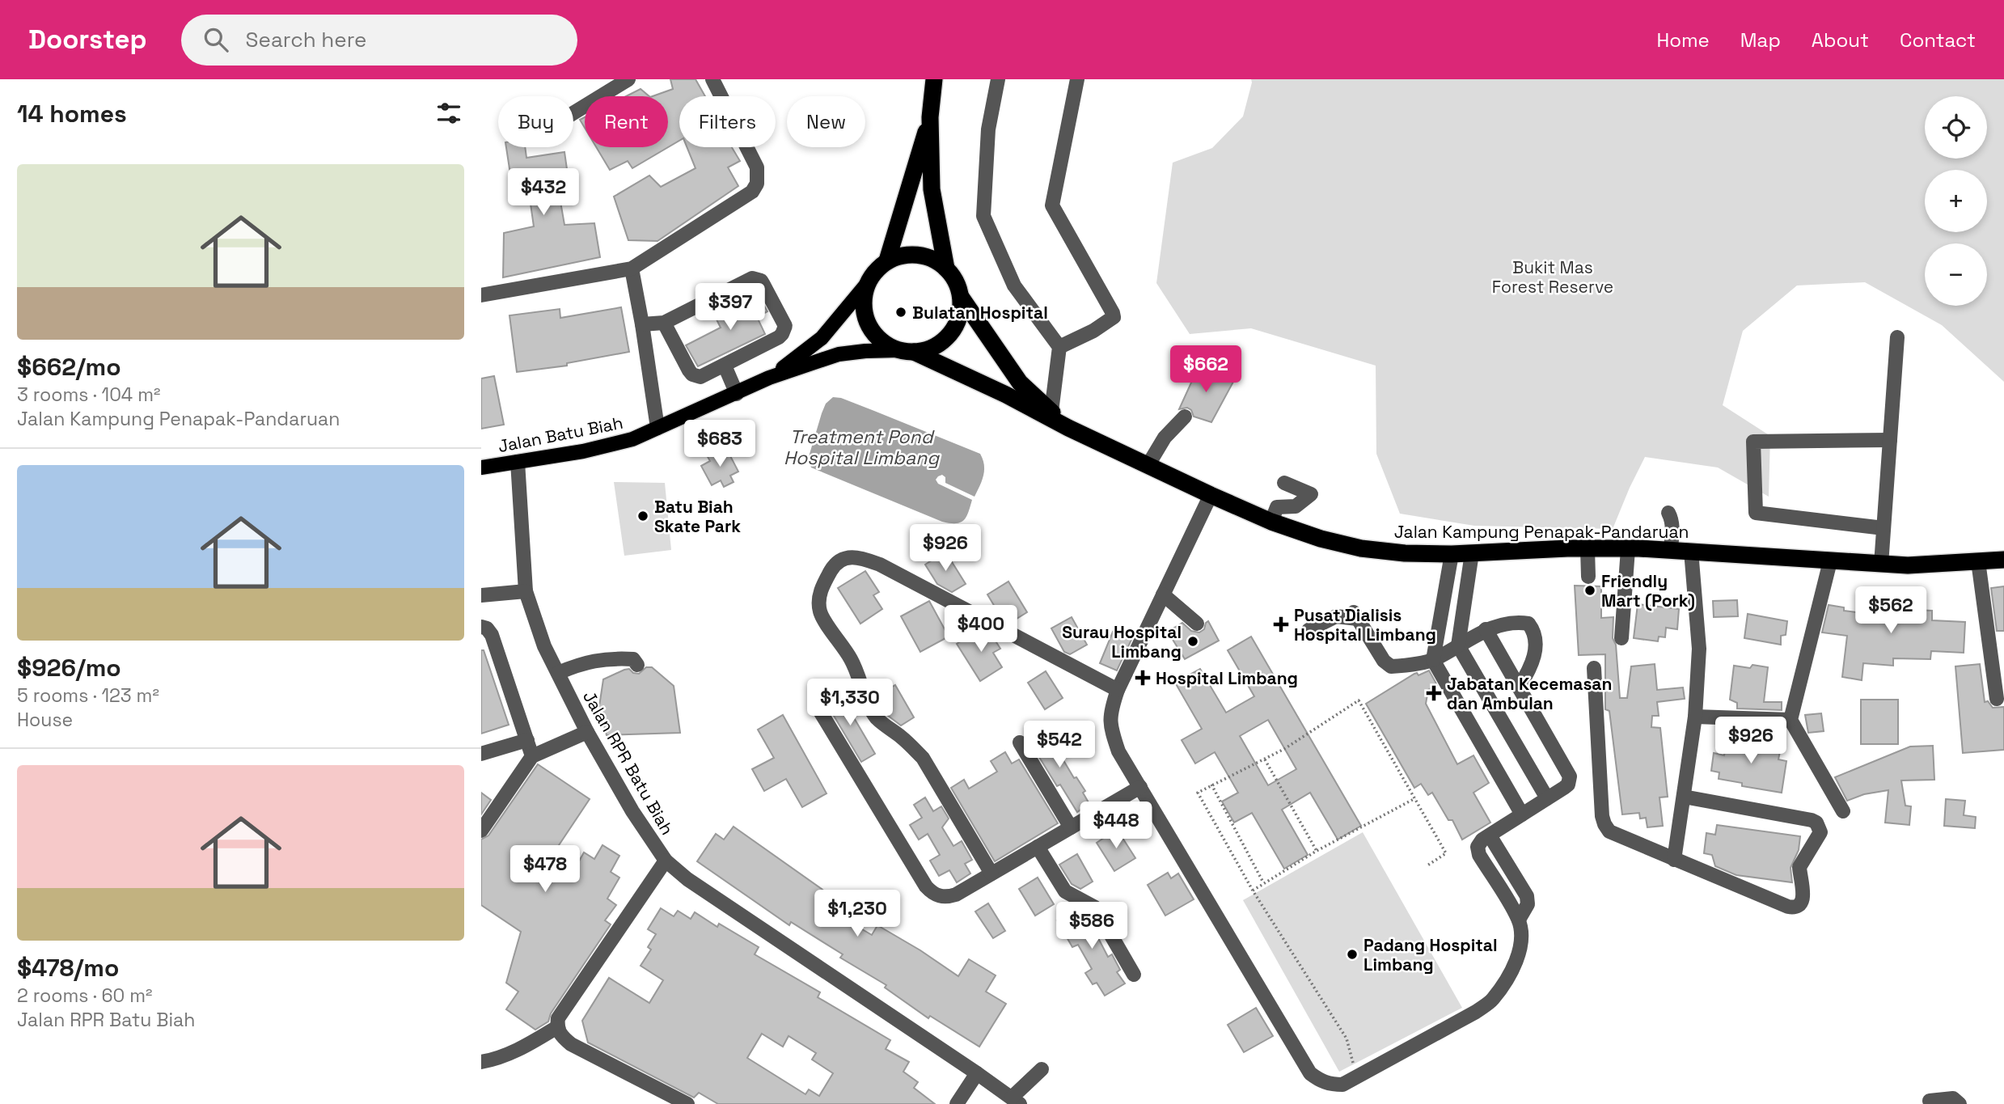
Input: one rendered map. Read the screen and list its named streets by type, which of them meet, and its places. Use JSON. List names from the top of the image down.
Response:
{
  "streets": {
    "highway": ["Jalan Kampung Penapak-Pandaruan"],
    "main road": ["Jalan Batu Biah"],
    "street": ["Jalan RPR Batu Biah"]
  },
  "crossings": [
    ["Jalan Batu Biah", "Jalan RPR Batu Biah"]
  ],
  "water": ["Treatment Pond Hospital Limbang"],
  "parks": ["Bukit Mas Forest Reserve"],
  "places": {
    "other": [
      "Bulatan Hospital",
      "Batu Biah Skate Park",
      "Friendly Mart (Pork)",
      "Surau Hospital Limbang",
      "Padang Hospital Limbang"
    ],
    "health": ["Pusat Dialisis Hospital Limbang", "Hospital Limbang", "Jabatan Kecemasan dan Ambulan"]
  },
  "page": {
    "header": "Doorstep",
    "search": "Search here",
    "nav": [
      "Home",
      "Map",
      "About",
      "Contact"
    ],
    "heading": "14 homes",
    "map_buttons": ["+", "−"],
    "chip": [
      "Buy",
      "Rent",
      "Filters",
      "New"
    ],
    "list": [
      {
        "name": "$662/mo",
        "note": "3 rooms · 104 m² · Jalan Kampung Penapak-Pandaruan"
      },
      {
        "name": "$926/mo",
        "note": "5 rooms · 123 m² · House"
      },
      {
        "name": "$478/mo",
        "note": "2 rooms · 60 m² · Jalan RPR Batu Biah"
      }
    ],
    "price": [
      "$432",
      "$397",
      "$662",
      "$683",
      "$926",
      "$562",
      "$400",
      "$1,330",
      "$926",
      "$542",
      "$448",
      "$478",
      "$1,230",
      "$586"
    ]
  }
}
